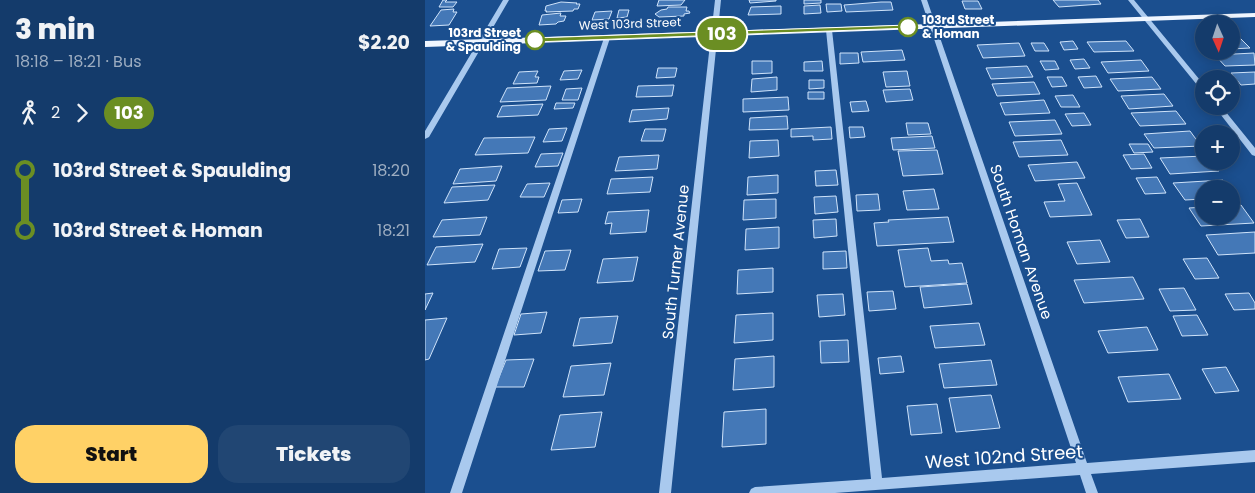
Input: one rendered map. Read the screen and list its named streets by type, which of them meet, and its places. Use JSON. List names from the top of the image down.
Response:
{
  "streets": {
    "main road": ["West 103rd Street"],
    "street": ["South Homan Avenue", "South Turner Avenue", "West 102nd Street"]
  },
  "crossings": [
    ["West 103rd Street", "South Homan Avenue"],
    ["West 103rd Street", "South Turner Avenue"],
    ["South Homan Avenue", "West 102nd Street"]
  ],
  "places": ["103rd Street & Homan", "103rd Street & Spaulding"],
  "lines": ["bus line 103"],
  "north": "bottom",
  "page": {
    "heading": ["3 min", "18:18 – 18:21 · Bus", "$2.20"],
    "on_map": "103",
    "map_buttons": ["+", "−"],
    "legs": ["2", "103"],
    "list": [
      {
        "name": "103rd Street & Spaulding",
        "value": "18:20"
      },
      {
        "name": "103rd Street & Homan",
        "value": "18:21"
      }
    ],
    "buttons": ["Start", "Tickets"]
  }
}
